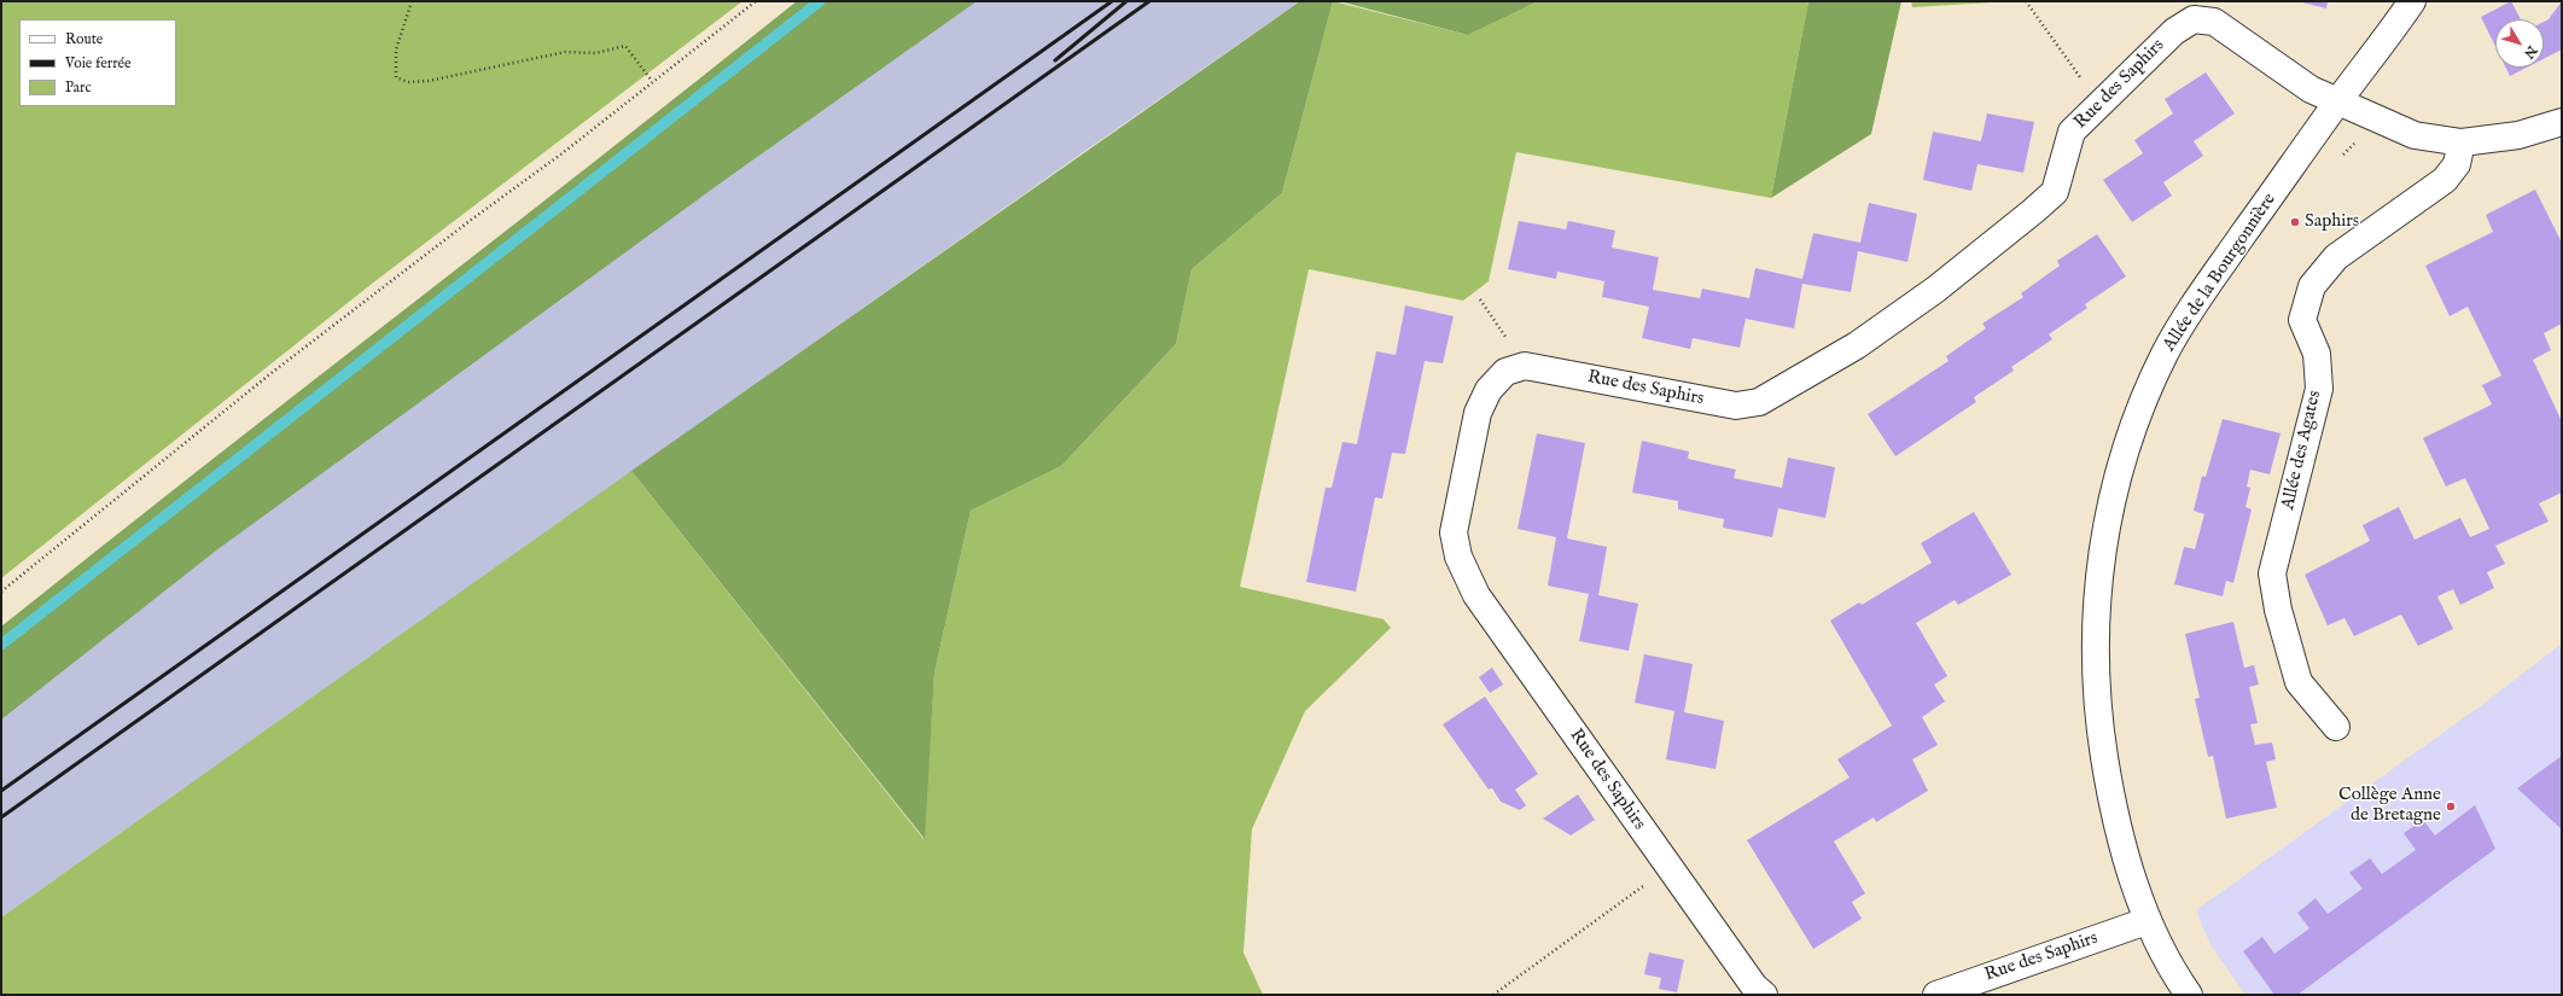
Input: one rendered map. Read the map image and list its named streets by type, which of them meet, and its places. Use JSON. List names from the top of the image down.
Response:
{
  "streets": {
    "street": ["Rue des Saphirs", "Allée de la Bourgonnière", "Allée des Agates"]
  },
  "crossings": [
    ["Rue des Saphirs", "Allée de la Bourgonnière"],
    ["Rue des Saphirs", "Allée des Agates"]
  ],
  "places": ["Saphirs", "Collège Anne de Bretagne"],
  "legend": ["Route", "Voie ferrée", "Parc"],
  "north": "bottom right"
}
